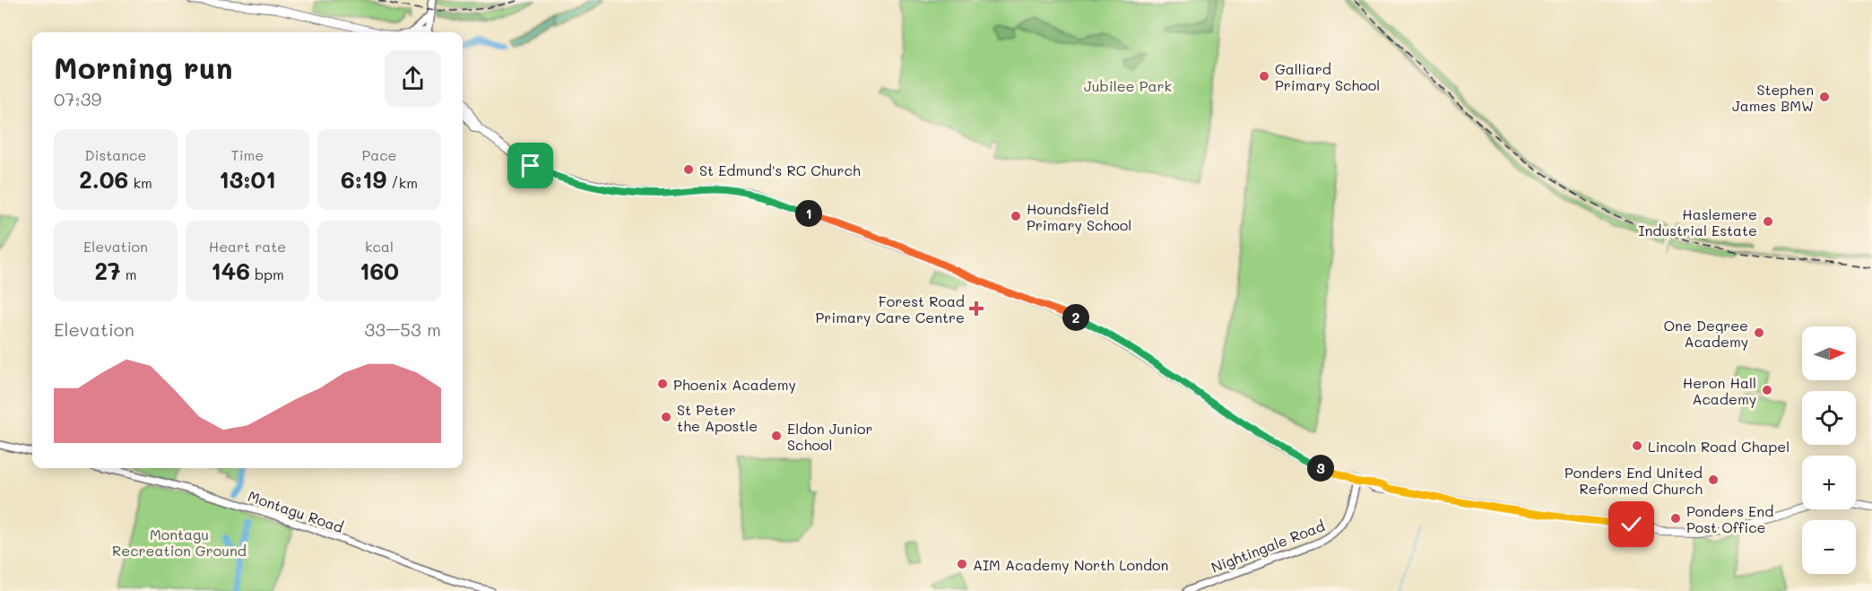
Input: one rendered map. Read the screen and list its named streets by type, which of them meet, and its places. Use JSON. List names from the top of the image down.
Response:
{
  "streets": {
    "main road": ["Montagu Road", "Nightingale Road"]
  },
  "parks": ["Jubilee Park", "Montagu Recreation Ground"],
  "places": {
    "other": [
      "Galliard Primary School",
      "Stephen James BMW",
      "St Edmund's RC Church",
      "Houndsfield Primary School",
      "Haslemere Industrial Estate",
      "One Degree Academy",
      "Phoenix Academy",
      "Heron Hall Academy",
      "St Peter the Apostle",
      "Eldon Junior School",
      "Lincoln Road Chapel",
      "Ponders End United Reformed Church",
      "Ponders End Post Office",
      "AIM Academy North London"
    ],
    "health": ["Forest Road Primary Care Centre"]
  },
  "north": "right",
  "page": {
    "heading": ["Morning run", "07:39"],
    "stats": [
      ["Distance", "2.06 km"],
      ["Time", "13:01"],
      ["Pace", "6:19 /km"],
      ["Elevation", "27 m"],
      ["Heart rate", "146 bpm"],
      ["kcal", "160"]
    ],
    "pins": ["1", "2", "3"],
    "chart": ["Elevation", "33–53 m"],
    "map_buttons": ["+", "−"]
  }
}
